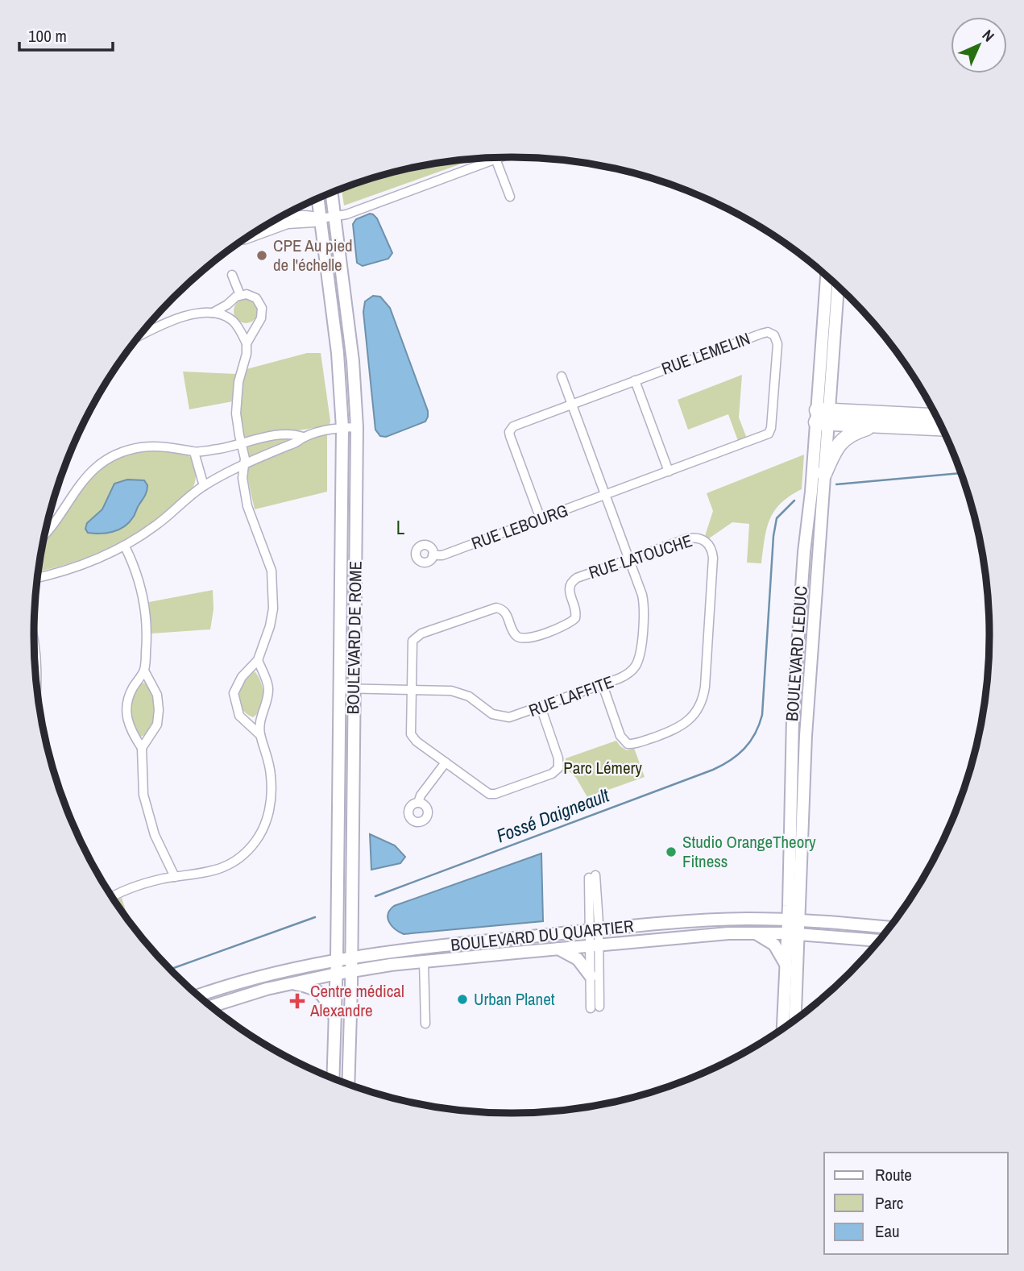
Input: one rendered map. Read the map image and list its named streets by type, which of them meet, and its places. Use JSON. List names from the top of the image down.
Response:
{
  "streets": {
    "main road": ["BOULEVARD DE ROME", "BOULEVARD LEDUC", "BOULEVARD DU QUARTIER"],
    "street": [
      "RUE LEMELIN",
      "RUE LEBOURG",
      "RUE LATOUCHE",
      "RUE LAFFITE"
    ]
  },
  "crossings": [
    ["RUE LEMELIN", "RUE LEBOURG"],
    ["RUE LEMELIN", "RUE LAFFITE"],
    ["RUE LEBOURG", "RUE LAFFITE"],
    ["RUE LATOUCHE", "RUE LAFFITE"],
    ["BOULEVARD DE ROME", "RUE LAFFITE"],
    ["BOULEVARD DE ROME", "BOULEVARD DU QUARTIER"],
    ["BOULEVARD LEDUC", "BOULEVARD DU QUARTIER"]
  ],
  "districts": ["L"],
  "water": ["Fossé Daigneault"],
  "parks": ["Parc Lémery"],
  "places": {
    "other": ["CPE Au pied de l'échelle", "Studio OrangeTheory Fitness", "Urban Planet"],
    "health": ["Centre médical Alexandre"]
  },
  "legend": ["Route", "Parc", "Eau"],
  "scale_bar": "100 m",
  "north": "top right"
}
